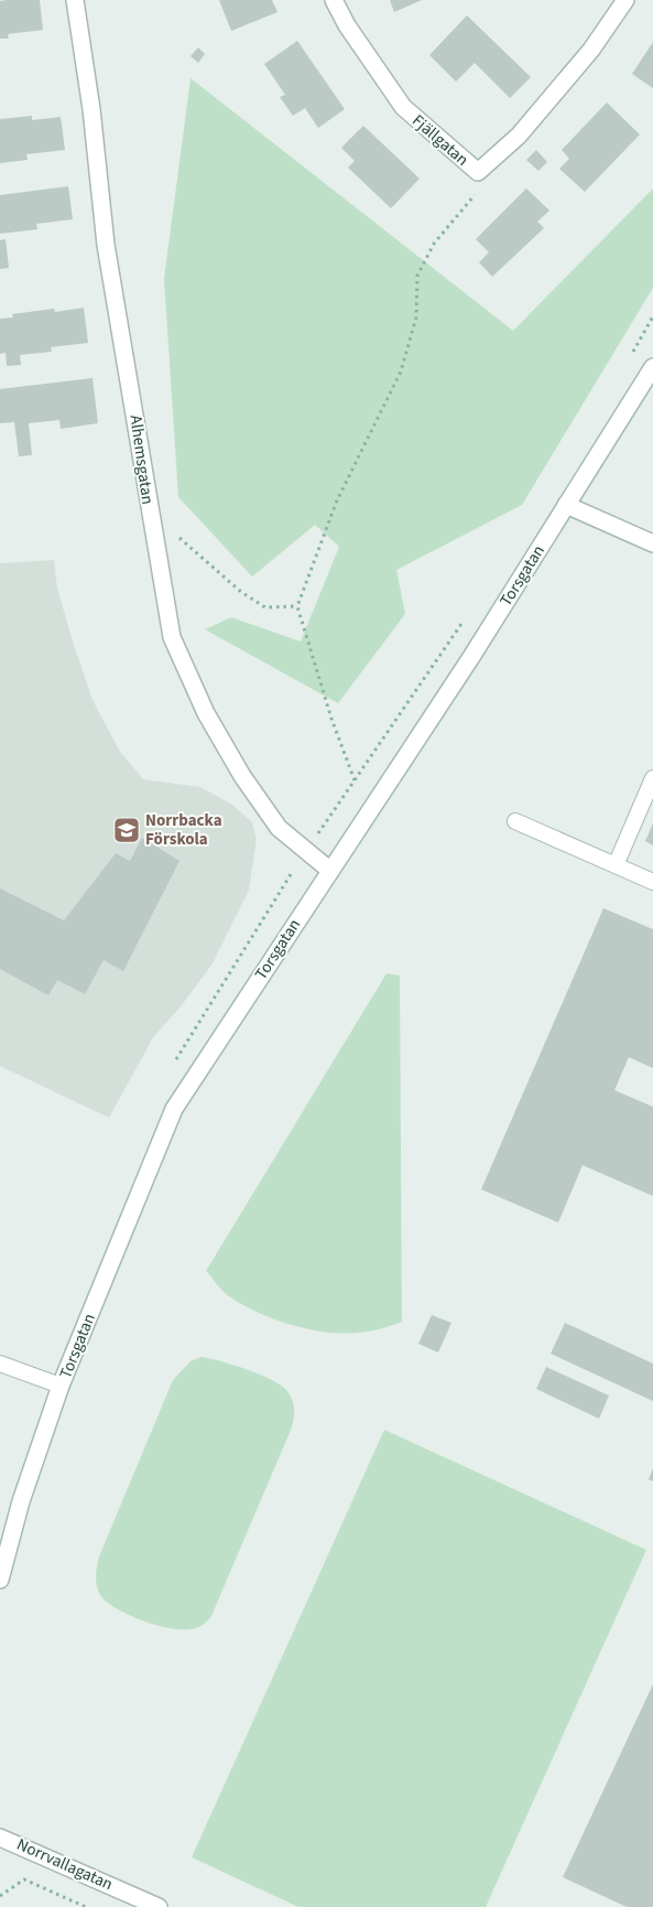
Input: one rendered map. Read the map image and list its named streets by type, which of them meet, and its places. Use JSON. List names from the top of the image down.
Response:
{
  "streets": {
    "street": [
      "Fjällgatan",
      "Alhemsgatan",
      "Torsgatan",
      "Norrvallagatan"
    ]
  },
  "crossings": [
    ["Alhemsgatan", "Torsgatan"]
  ],
  "places": {
    "school or university": ["Norrbacka Förskola"]
  }
}
